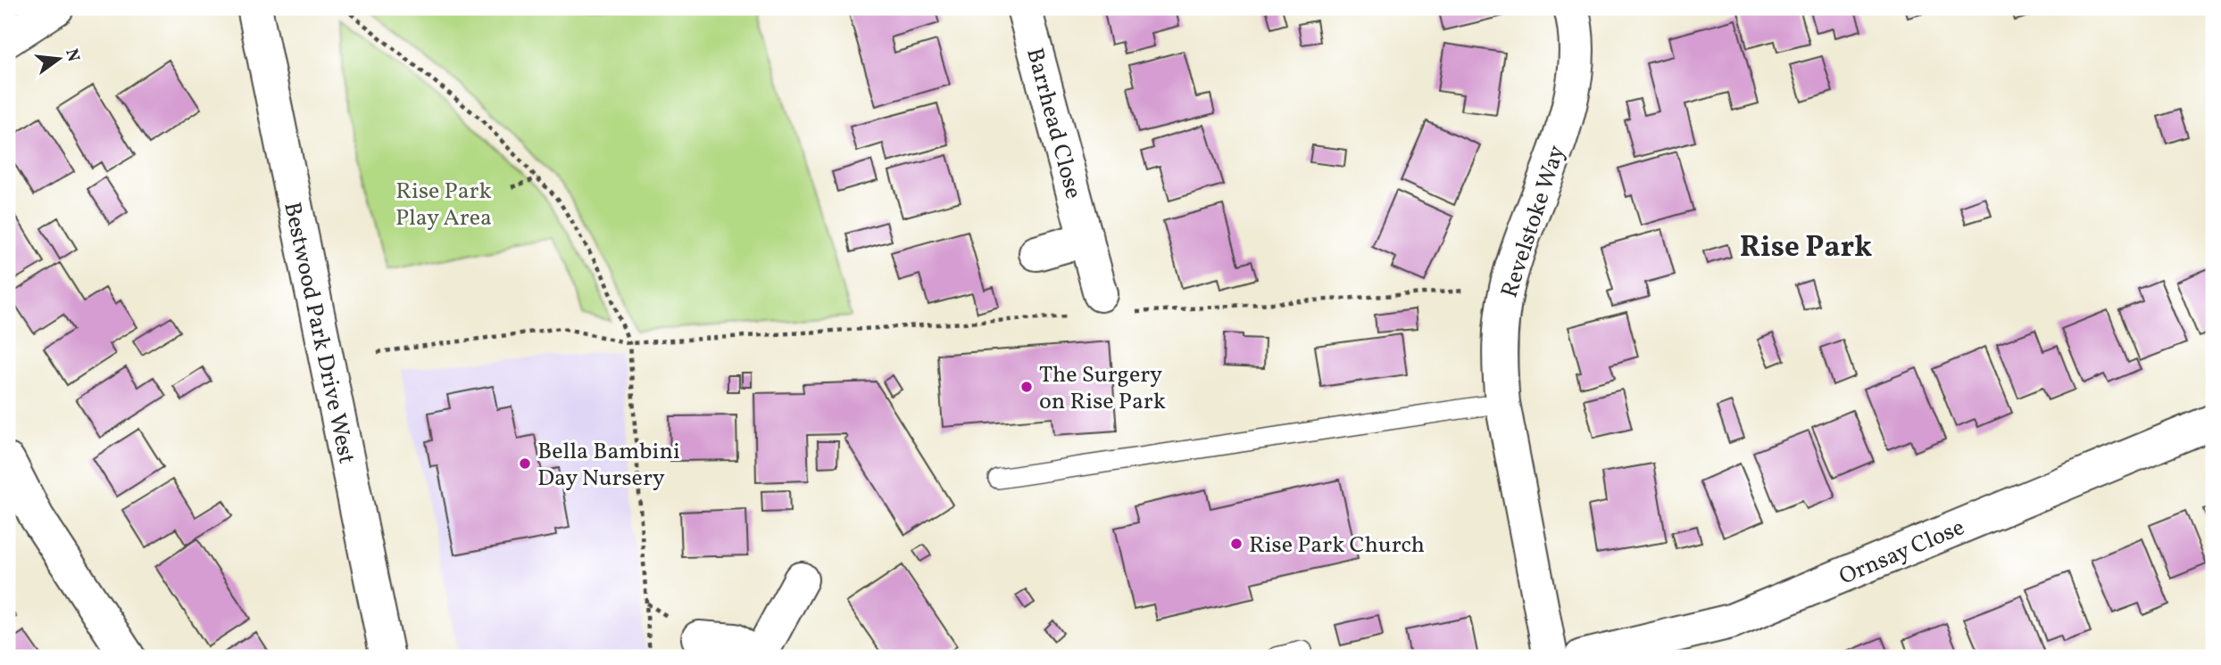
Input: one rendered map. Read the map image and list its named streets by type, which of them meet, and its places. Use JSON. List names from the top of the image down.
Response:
{
  "streets": {
    "street": [
      "Barrhead Close",
      "Revelstoke Way",
      "Bestwood Park Drive West",
      "Ornsay Close"
    ]
  },
  "districts": ["Rise Park"],
  "parks": ["Rise Park Play Area"],
  "places": ["The Surgery on Rise Park", "Bella Bambini Day Nursery", "Rise Park Church"],
  "north": "right"
}
